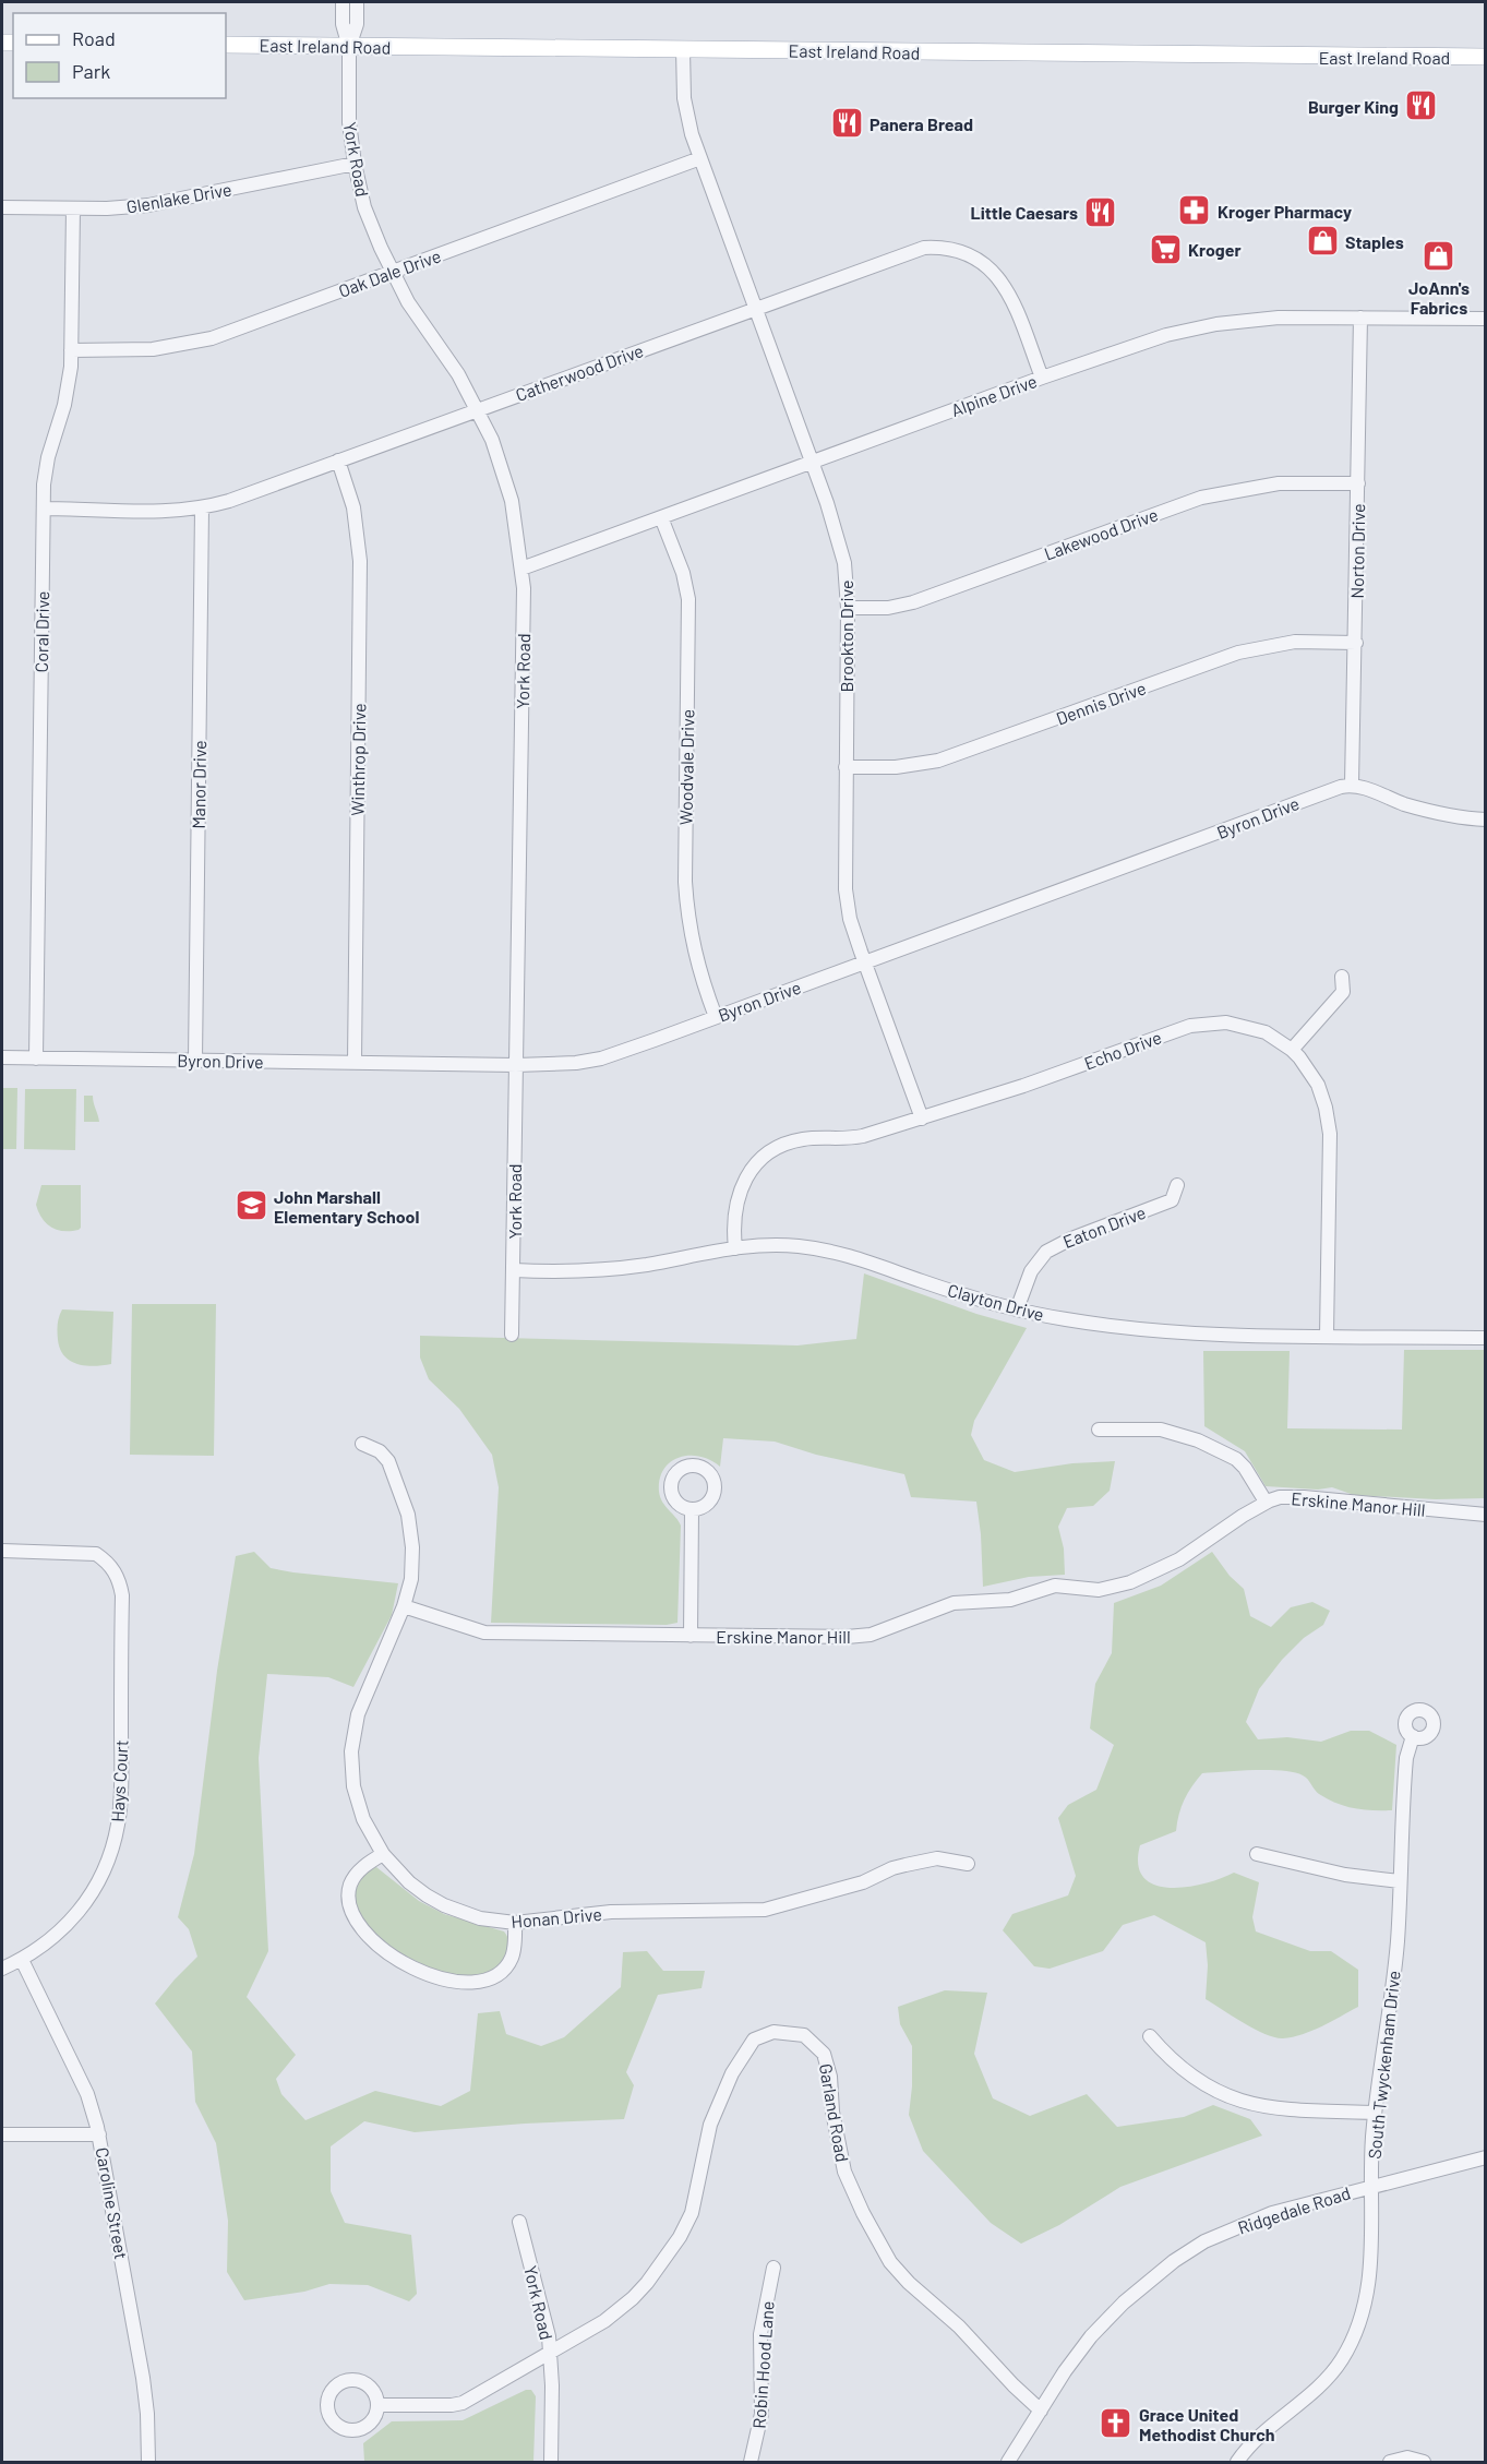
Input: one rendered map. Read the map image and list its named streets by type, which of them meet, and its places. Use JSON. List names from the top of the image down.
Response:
{
  "streets": {
    "main road": ["East Ireland Road"],
    "street": [
      "York Road",
      "Glenlake Drive",
      "Oak Dale Drive",
      "Catherwood Drive",
      "Alpine Drive",
      "Lakewood Drive",
      "Norton Drive",
      "Coral Drive",
      "Brookton Drive",
      "Dennis Drive",
      "Winthrop Drive",
      "Woodvale Drive",
      "Manor Drive",
      "Byron Drive",
      "Echo Drive",
      "Eaton Drive",
      "Clayton Drive",
      "Erskine Manor Hill",
      "Hays Court",
      "Honan Drive",
      "South Twyckenham Drive",
      "Garland Road",
      "Caroline Street",
      "Ridgedale Road",
      "Robin Hood Lane"
    ]
  },
  "crossings": [
    ["East Ireland Road", "York Road"],
    ["East Ireland Road", "Brookton Drive"],
    ["York Road", "Glenlake Drive"],
    ["York Road", "Oak Dale Drive"],
    ["York Road", "Catherwood Drive"],
    ["York Road", "Alpine Drive"],
    ["York Road", "Byron Drive"],
    ["York Road", "Clayton Drive"],
    ["York Road", "Garland Road"],
    ["Glenlake Drive", "Coral Drive"],
    ["Oak Dale Drive", "Coral Drive"],
    ["Oak Dale Drive", "Brookton Drive"],
    ["Catherwood Drive", "Alpine Drive"],
    ["Catherwood Drive", "Coral Drive"],
    ["Catherwood Drive", "Brookton Drive"],
    ["Catherwood Drive", "Winthrop Drive"],
    ["Catherwood Drive", "Manor Drive"],
    ["Alpine Drive", "Norton Drive"],
    ["Alpine Drive", "Brookton Drive"],
    ["Alpine Drive", "Woodvale Drive"],
    ["Lakewood Drive", "Norton Drive"],
    ["Lakewood Drive", "Brookton Drive"],
    ["Norton Drive", "Dennis Drive"],
    ["Norton Drive", "Byron Drive"],
    ["Coral Drive", "Byron Drive"],
    ["Brookton Drive", "Dennis Drive"],
    ["Brookton Drive", "Byron Drive"],
    ["Brookton Drive", "Echo Drive"],
    ["Winthrop Drive", "Byron Drive"],
    ["Woodvale Drive", "Byron Drive"],
    ["Manor Drive", "Byron Drive"],
    ["Echo Drive", "Clayton Drive"],
    ["Eaton Drive", "Clayton Drive"],
    ["Erskine Manor Hill", "Honan Drive"],
    ["Hays Court", "Caroline Street"],
    ["South Twyckenham Drive", "Ridgedale Road"],
    ["Garland Road", "Ridgedale Road"]
  ],
  "places": {
    "restaurant": ["Burger King", "Panera Bread", "Little Caesars"],
    "pharmacy": ["Kroger Pharmacy"],
    "shop": ["Staples", "JoAnn's Fabrics"],
    "supermarket": ["Kroger"],
    "school or university": ["John Marshall Elementary School"],
    "church": ["Grace United Methodist Church"]
  },
  "legend": ["Road", "Park"]
}
